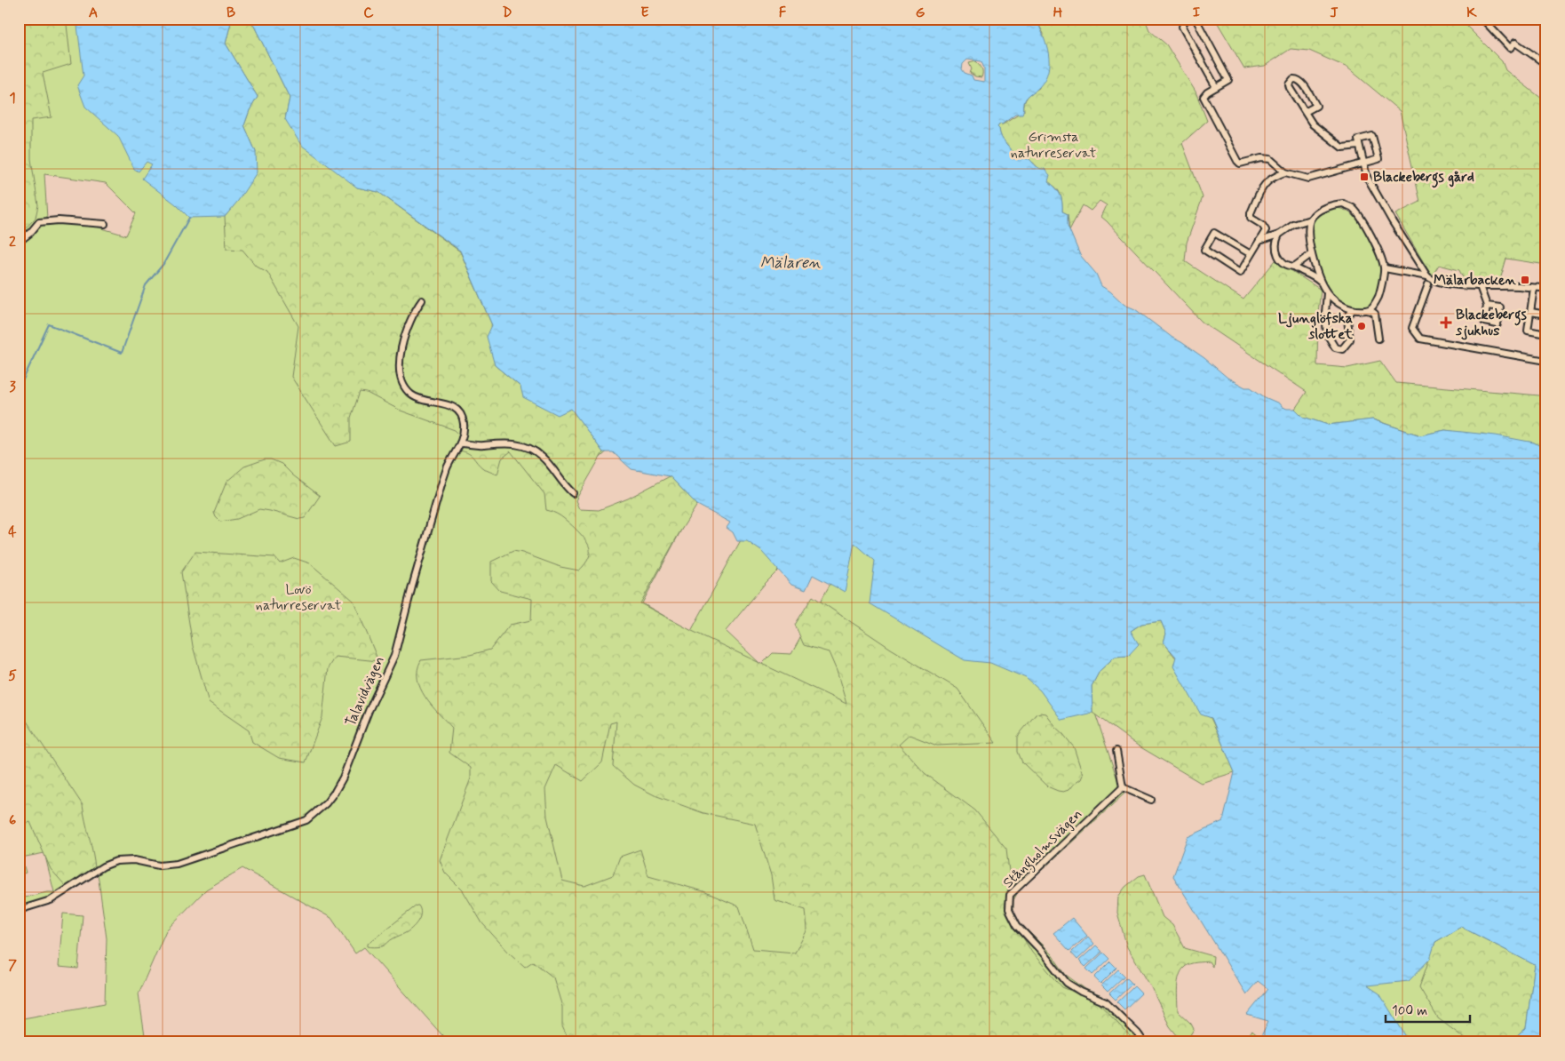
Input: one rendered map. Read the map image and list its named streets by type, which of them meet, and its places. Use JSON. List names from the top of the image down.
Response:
{
  "streets": {
    "street": ["Talavidvägen", "Stångholmsvägen"]
  },
  "water": ["Mälaren"],
  "parks": ["Grimsta naturreservat", "Lovö naturreservat"],
  "places": {
    "transit": ["Blackebergs gård", "Mälarbacken"],
    "health": ["Blackebergs sjukhus"],
    "other": ["Ljunglöfska slottet"]
  },
  "scale_bar": "100 m",
  "grid": {
    "columns": [
      "A",
      "B",
      "C",
      "D",
      "E",
      "F",
      "G",
      "H",
      "I",
      "J",
      "K"
    ],
    "rows": [
      "1",
      "2",
      "3",
      "4",
      "5",
      "6",
      "7"
    ]
  }
}
